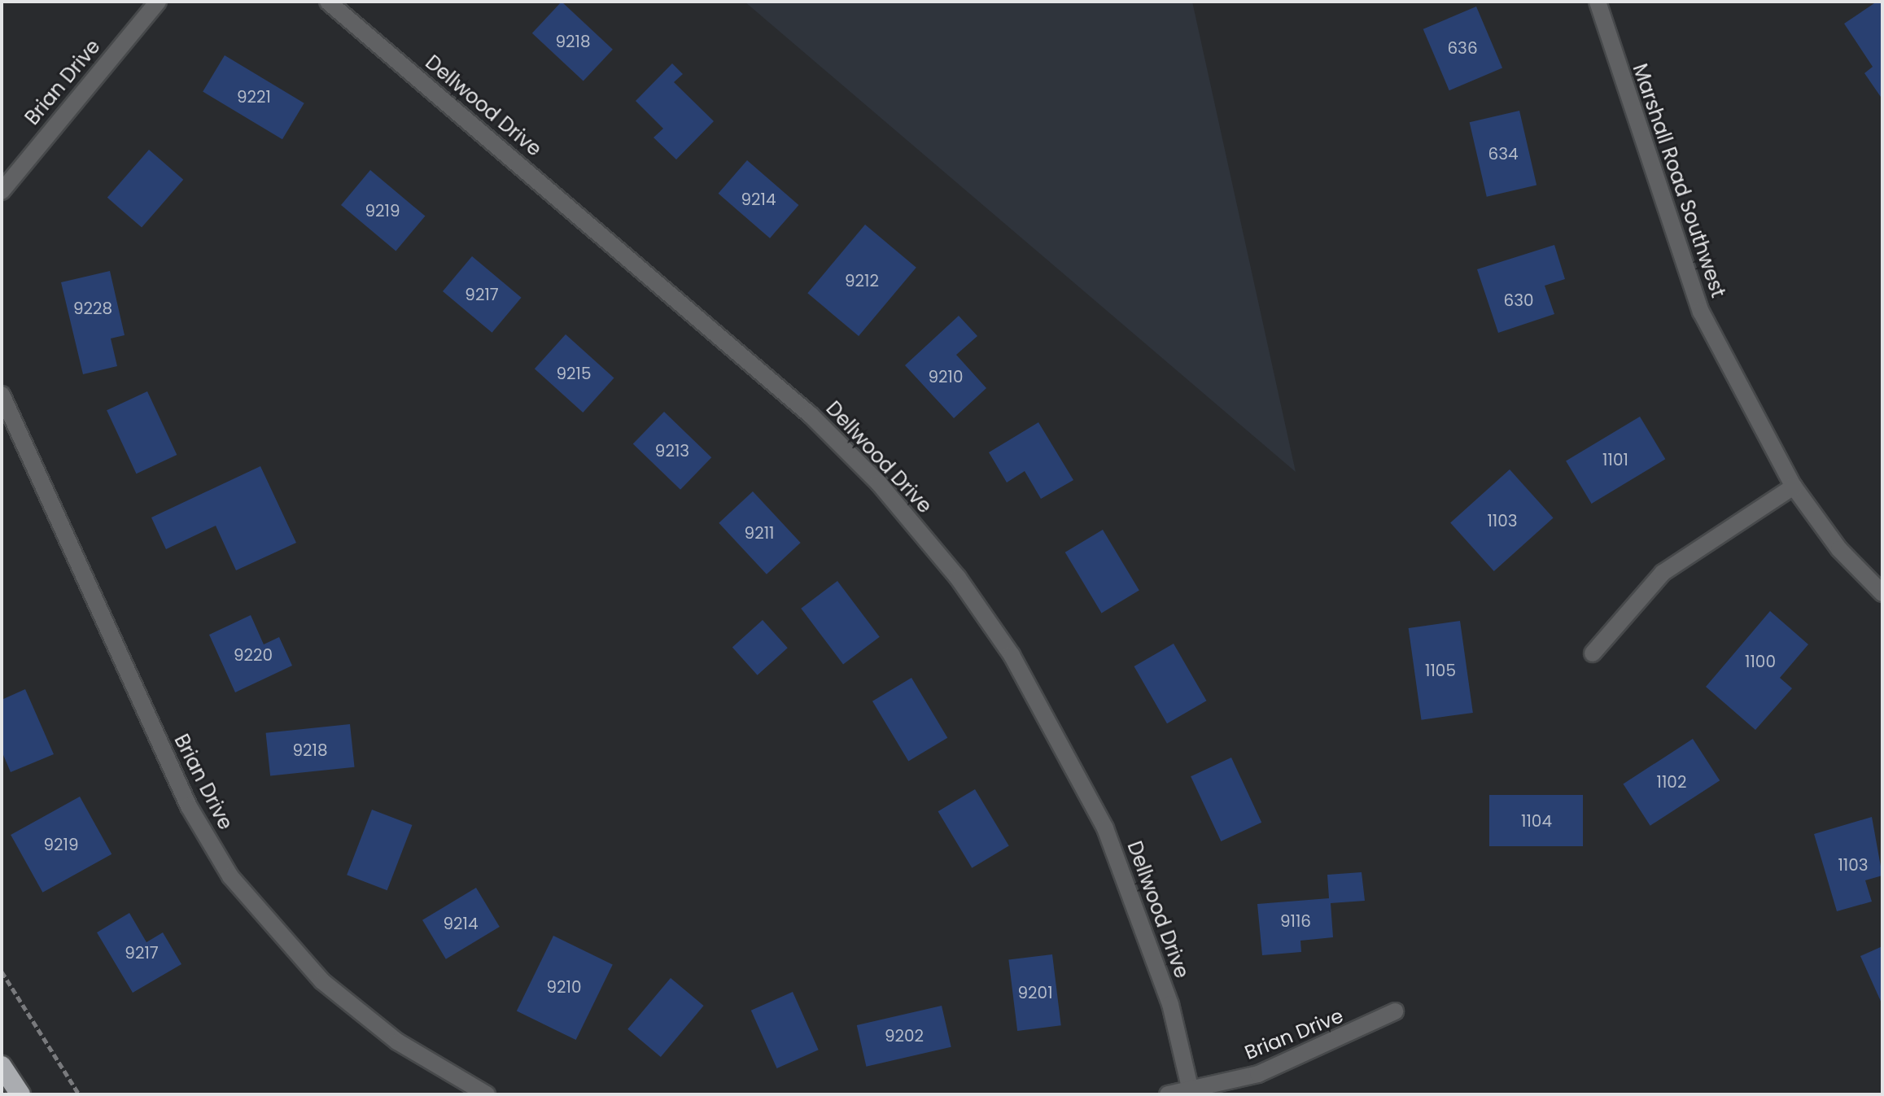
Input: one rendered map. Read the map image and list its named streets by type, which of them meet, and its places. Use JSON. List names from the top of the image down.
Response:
{
  "streets": {
    "street": ["Brian Drive", "Dellwood Drive", "Marshall Road Southwest"]
  },
  "crossings": [
    ["Brian Drive", "Dellwood Drive"]
  ],
  "house_numbers": [
    "9218",
    "636",
    "9221",
    "634",
    "9214",
    "9219",
    "9212",
    "9217",
    "630",
    "9228",
    "9215",
    "9210",
    "9213",
    "1101",
    "1103",
    "9211",
    "9220",
    "1100",
    "1105",
    "9218",
    "1102",
    "1104",
    "9219",
    "1103",
    "9116",
    "9214",
    "9217",
    "9210",
    "9201",
    "9202"
  ]
}
